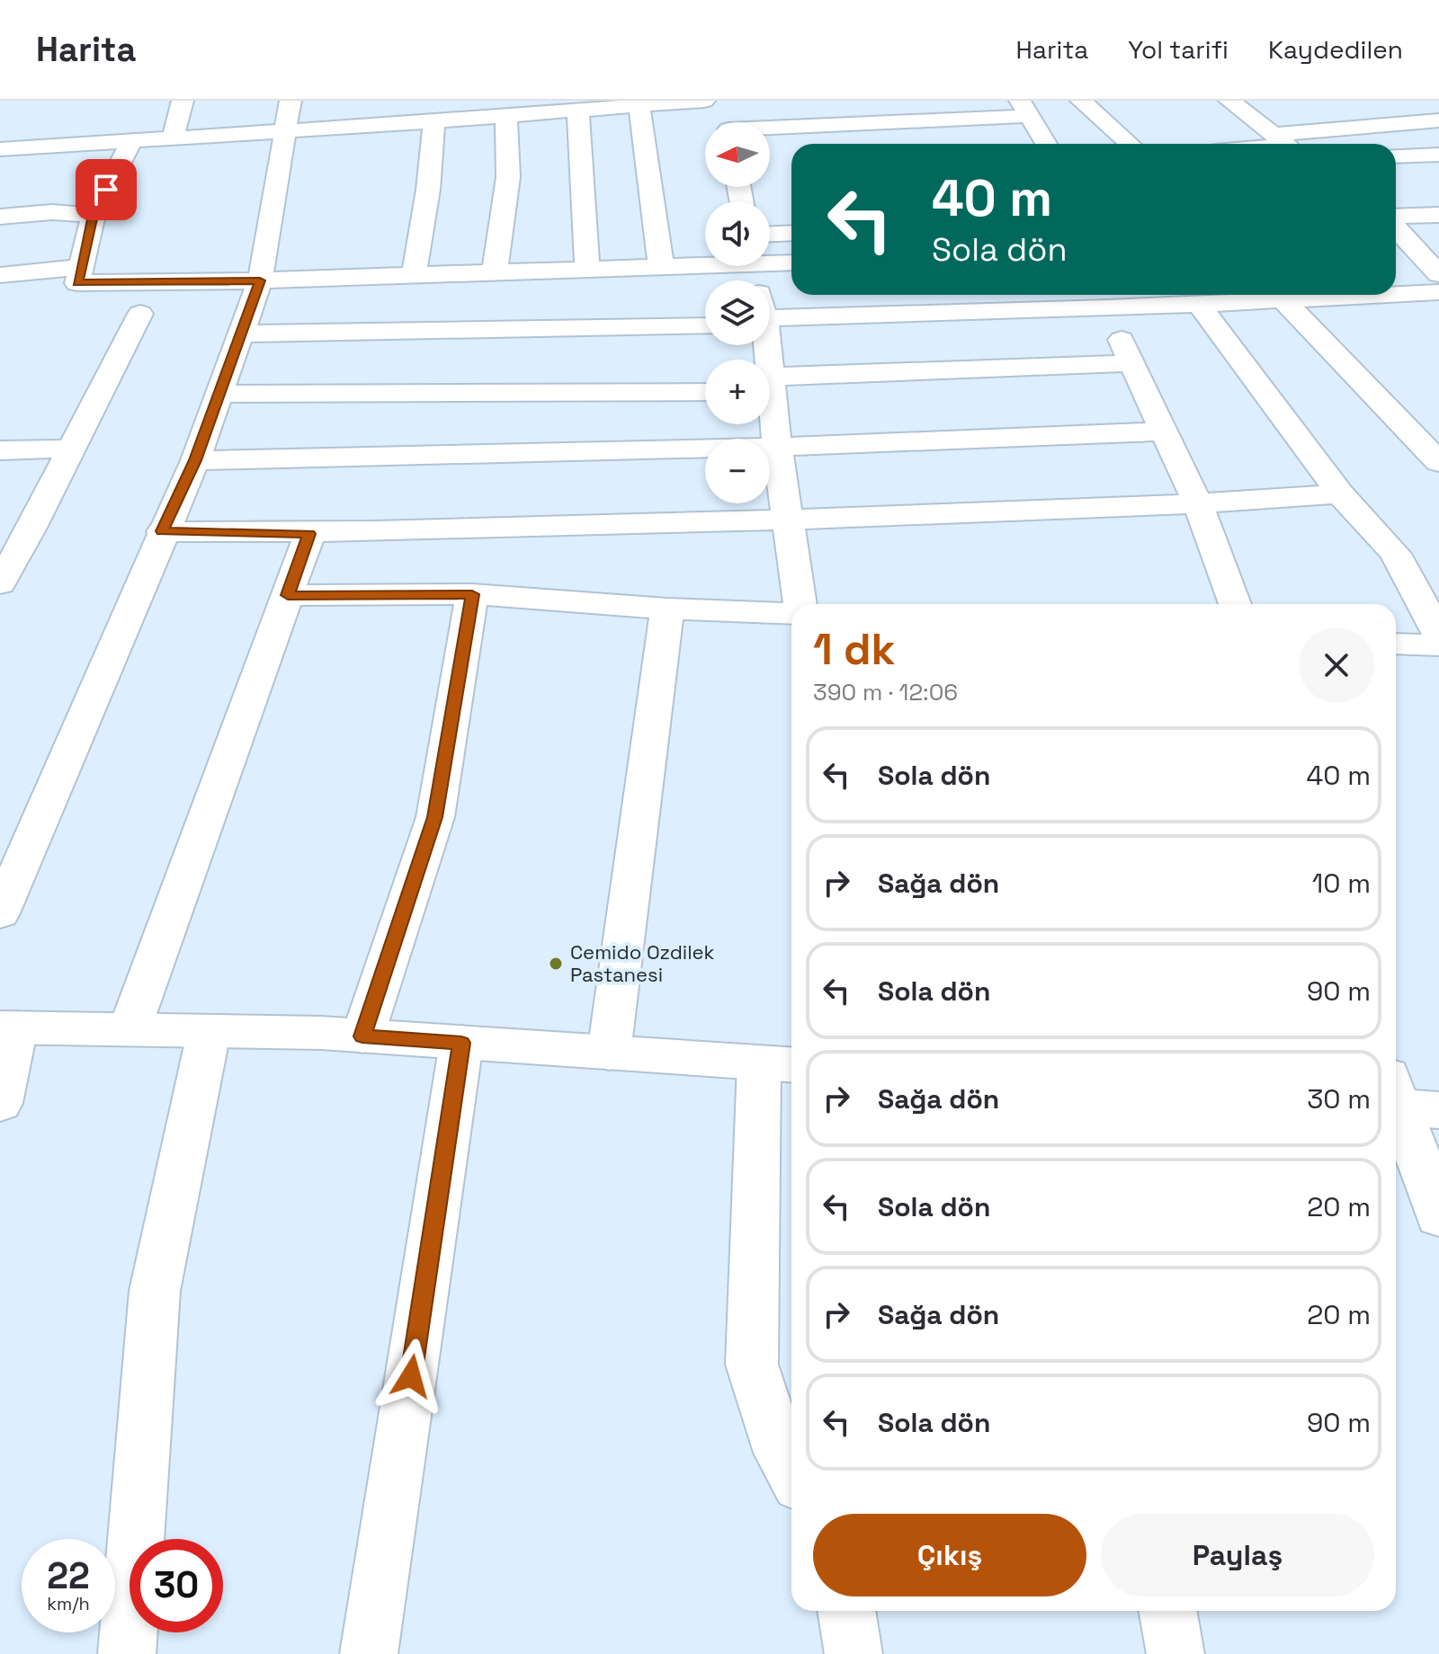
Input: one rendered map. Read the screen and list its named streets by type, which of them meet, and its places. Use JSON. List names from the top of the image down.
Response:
{
  "places": ["Cemido Ozdilek Pastanesi"],
  "north": "left",
  "page": {
    "header": "Harita",
    "nav": ["Harita", "Yol tarifi", "Kaydedilen"],
    "map_buttons": ["+", "−"],
    "turn": ["40 m", "Sola dön"],
    "heading": ["1 dk", "390 m · 12:06"],
    "list": [
      {
        "name": "Sola dön",
        "value": "40 m"
      },
      {
        "name": "Sağa dön",
        "value": "10 m"
      },
      {
        "name": "Sola dön",
        "value": "90 m"
      },
      {
        "name": "Sağa dön",
        "value": "30 m"
      },
      {
        "name": "Sola dön",
        "value": "20 m"
      },
      {
        "name": "Sağa dön",
        "value": "20 m"
      },
      {
        "name": "Sola dön",
        "value": "90 m"
      }
    ],
    "buttons": ["Çıkış", "Paylaş"],
    "speed": "22 km/h",
    "limit": "30"
  }
}
